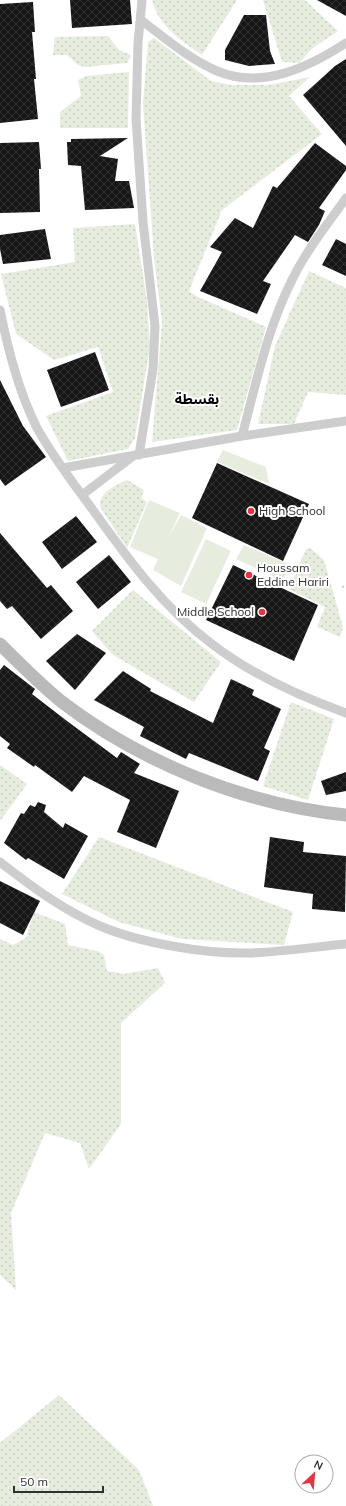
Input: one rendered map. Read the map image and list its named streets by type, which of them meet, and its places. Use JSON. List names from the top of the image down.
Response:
{
  "districts": ["بقسطة"],
  "places": ["High School", "Houssam Eddine Hariri", "Middle School"],
  "scale_bar": "50 m",
  "north": "top right"
}
